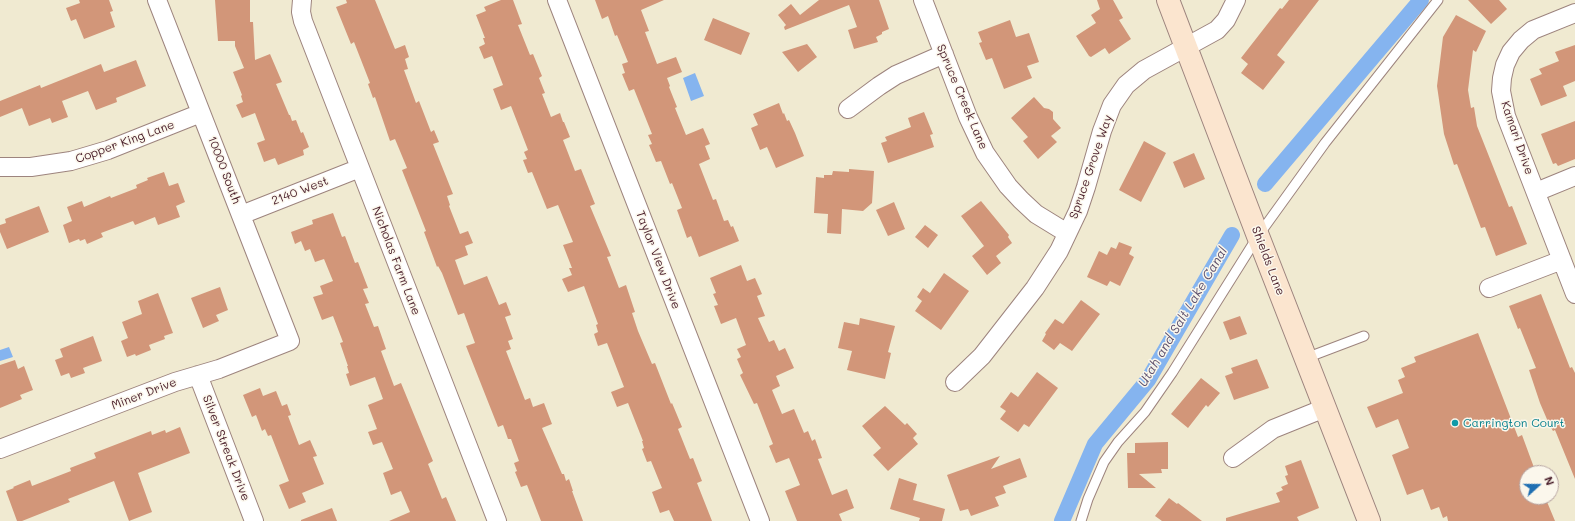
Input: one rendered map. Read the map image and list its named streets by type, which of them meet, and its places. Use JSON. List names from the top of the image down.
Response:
{
  "streets": {
    "main road": ["Shields Lane"],
    "street": [
      "Spruce Creek Lane",
      "Kamari Drive",
      "Copper King Lane",
      "Spruce Grove Way",
      "10000 South",
      "2140 West",
      "Taylor View Drive",
      "Nicholas Farm Lane",
      "Miner Drive",
      "Silver Streak Drive"
    ]
  },
  "crossings": [
    ["Spruce Creek Lane", "Spruce Grove Way"],
    ["Copper King Lane", "10000 South"],
    ["Spruce Grove Way", "Shields Lane"],
    ["10000 South", "2140 West"],
    ["10000 South", "Miner Drive"],
    ["2140 West", "Nicholas Farm Lane"],
    ["Miner Drive", "Silver Streak Drive"]
  ],
  "water": ["Utah and Salt Lake Canal"],
  "places": ["Carrington Court"],
  "north": "right"
}
